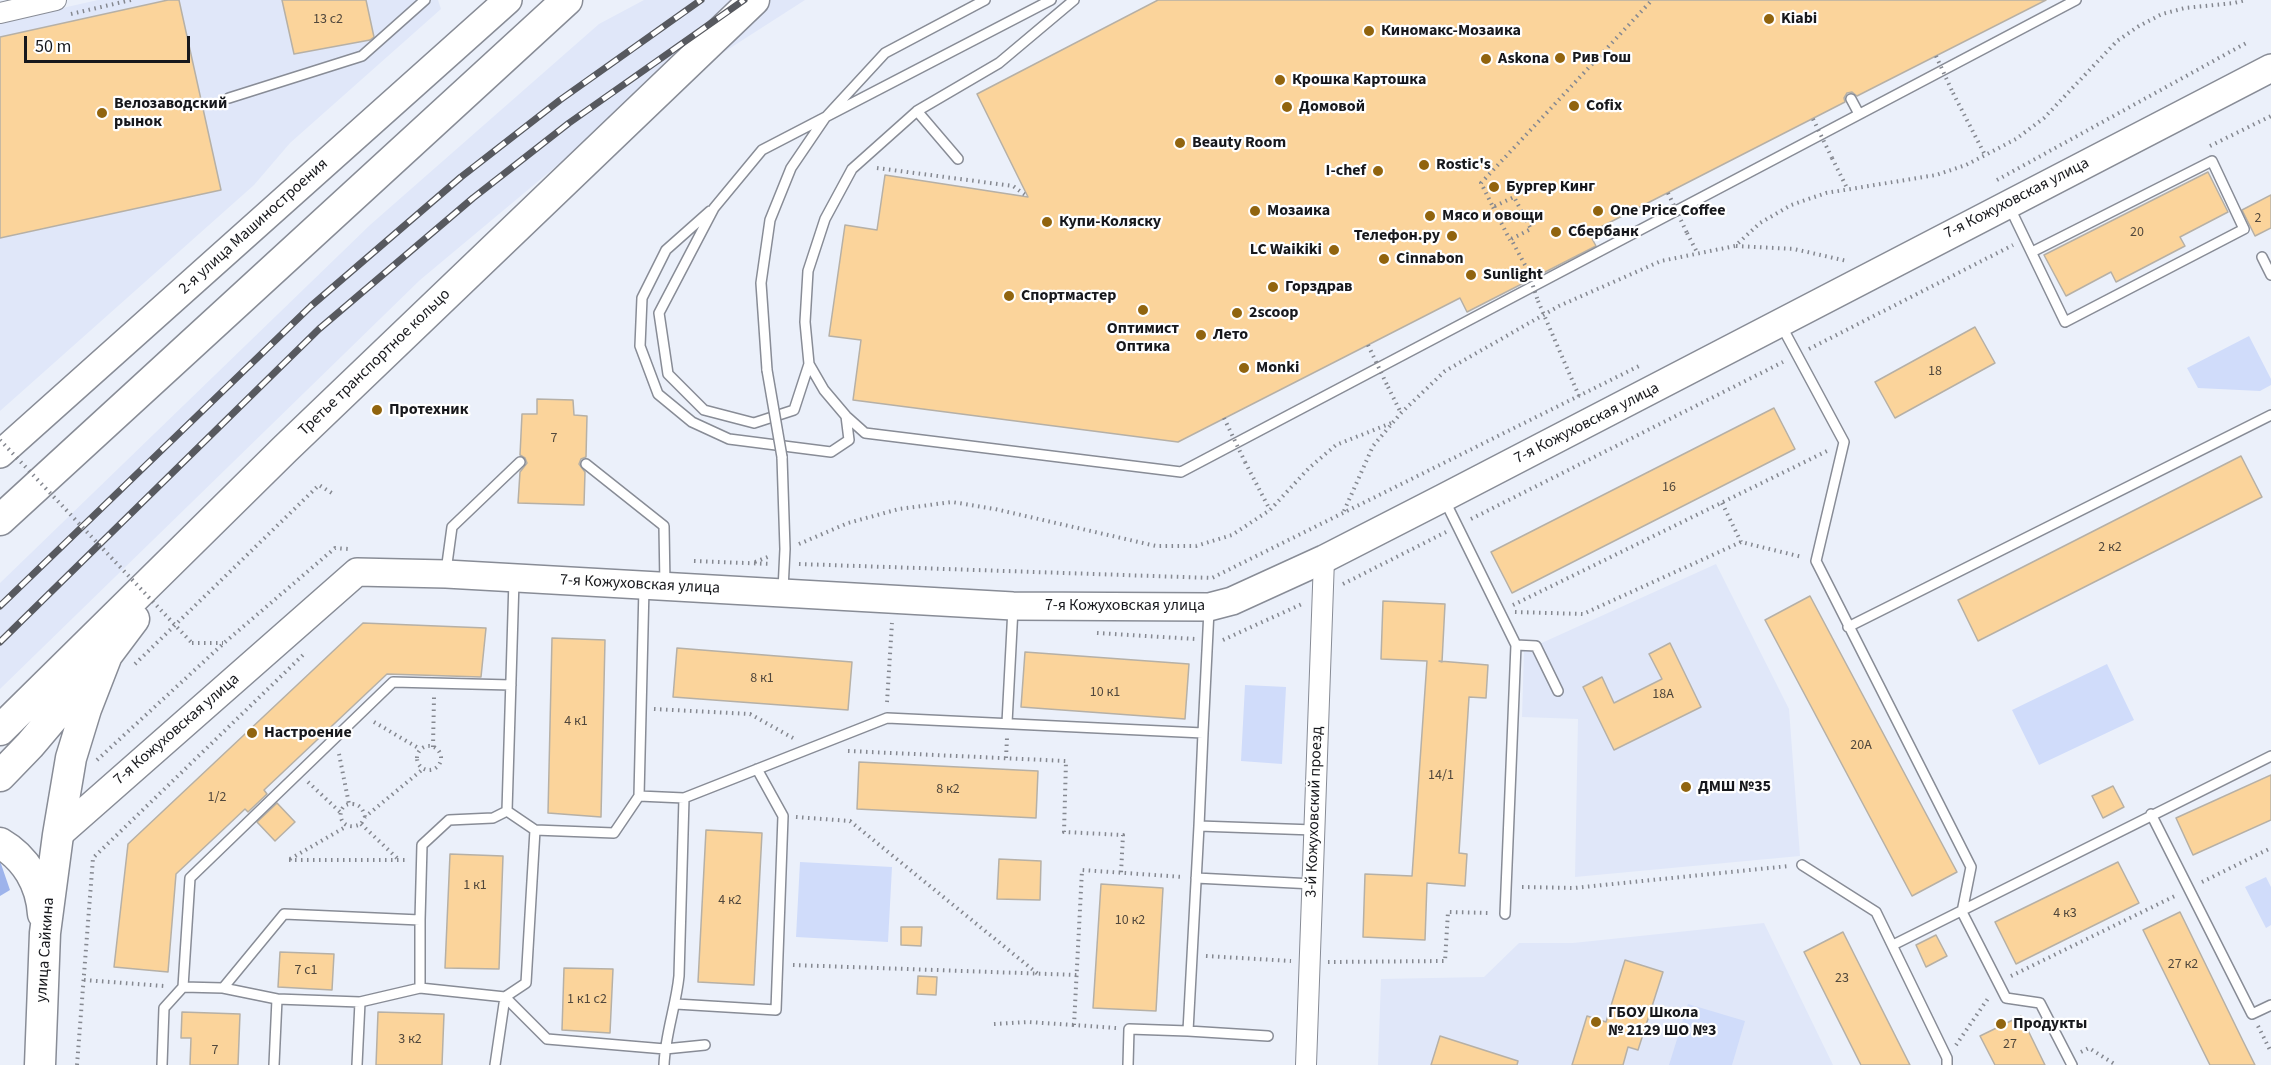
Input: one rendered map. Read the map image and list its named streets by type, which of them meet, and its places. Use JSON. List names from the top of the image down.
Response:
{
  "streets": {
    "main road": ["Третье транспортное кольцо", "улица Сайкина"],
    "street": ["7-я Кожуховская улица", "2-я улица Машиностроения", "3-й Кожуховский проезд"]
  },
  "crossings": [
    ["7-я Кожуховская улица", "3-й Кожуховский проезд"],
    ["7-я Кожуховская улица", "улица Сайкина"]
  ],
  "places": [
    "Kiabi",
    "Киномакс-Мозаика",
    "Рив Гош",
    "Askona",
    "Крошка Картошка",
    "Cofix",
    "Домовой",
    "Велозаводский рынок",
    "Beauty Room",
    "Rostic's",
    "I-chef",
    "Бургер Кинг",
    "Мозаика",
    "One Price Coffee",
    "Мясо и овощи",
    "Купи-Коляску",
    "Сбербанк",
    "Телефон.ру",
    "LC Waikiki",
    "Cinnabon",
    "Sunlight",
    "Горздрав",
    "Спортмастер",
    "Оптимист Оптика",
    "2scoop",
    "Лето",
    "Monki",
    "Протехник",
    "Настроение",
    "ДМШ №35",
    "ГБОУ Школа № 2129 ШО №3",
    "Продукты"
  ],
  "house_numbers": [
    "13 с2",
    "2",
    "20",
    "18",
    "7",
    "16",
    "2 к2",
    "8 к1",
    "10 к1",
    "18А",
    "4 к1",
    "20А",
    "14/1",
    "8 к2",
    "1/2",
    "1 к1",
    "4 к2",
    "4 к3",
    "10 к2",
    "27 к2",
    "7 с1",
    "23",
    "1 к1 с2",
    "3 к2",
    "27",
    "7"
  ],
  "scale_bar": "50 m"
}
